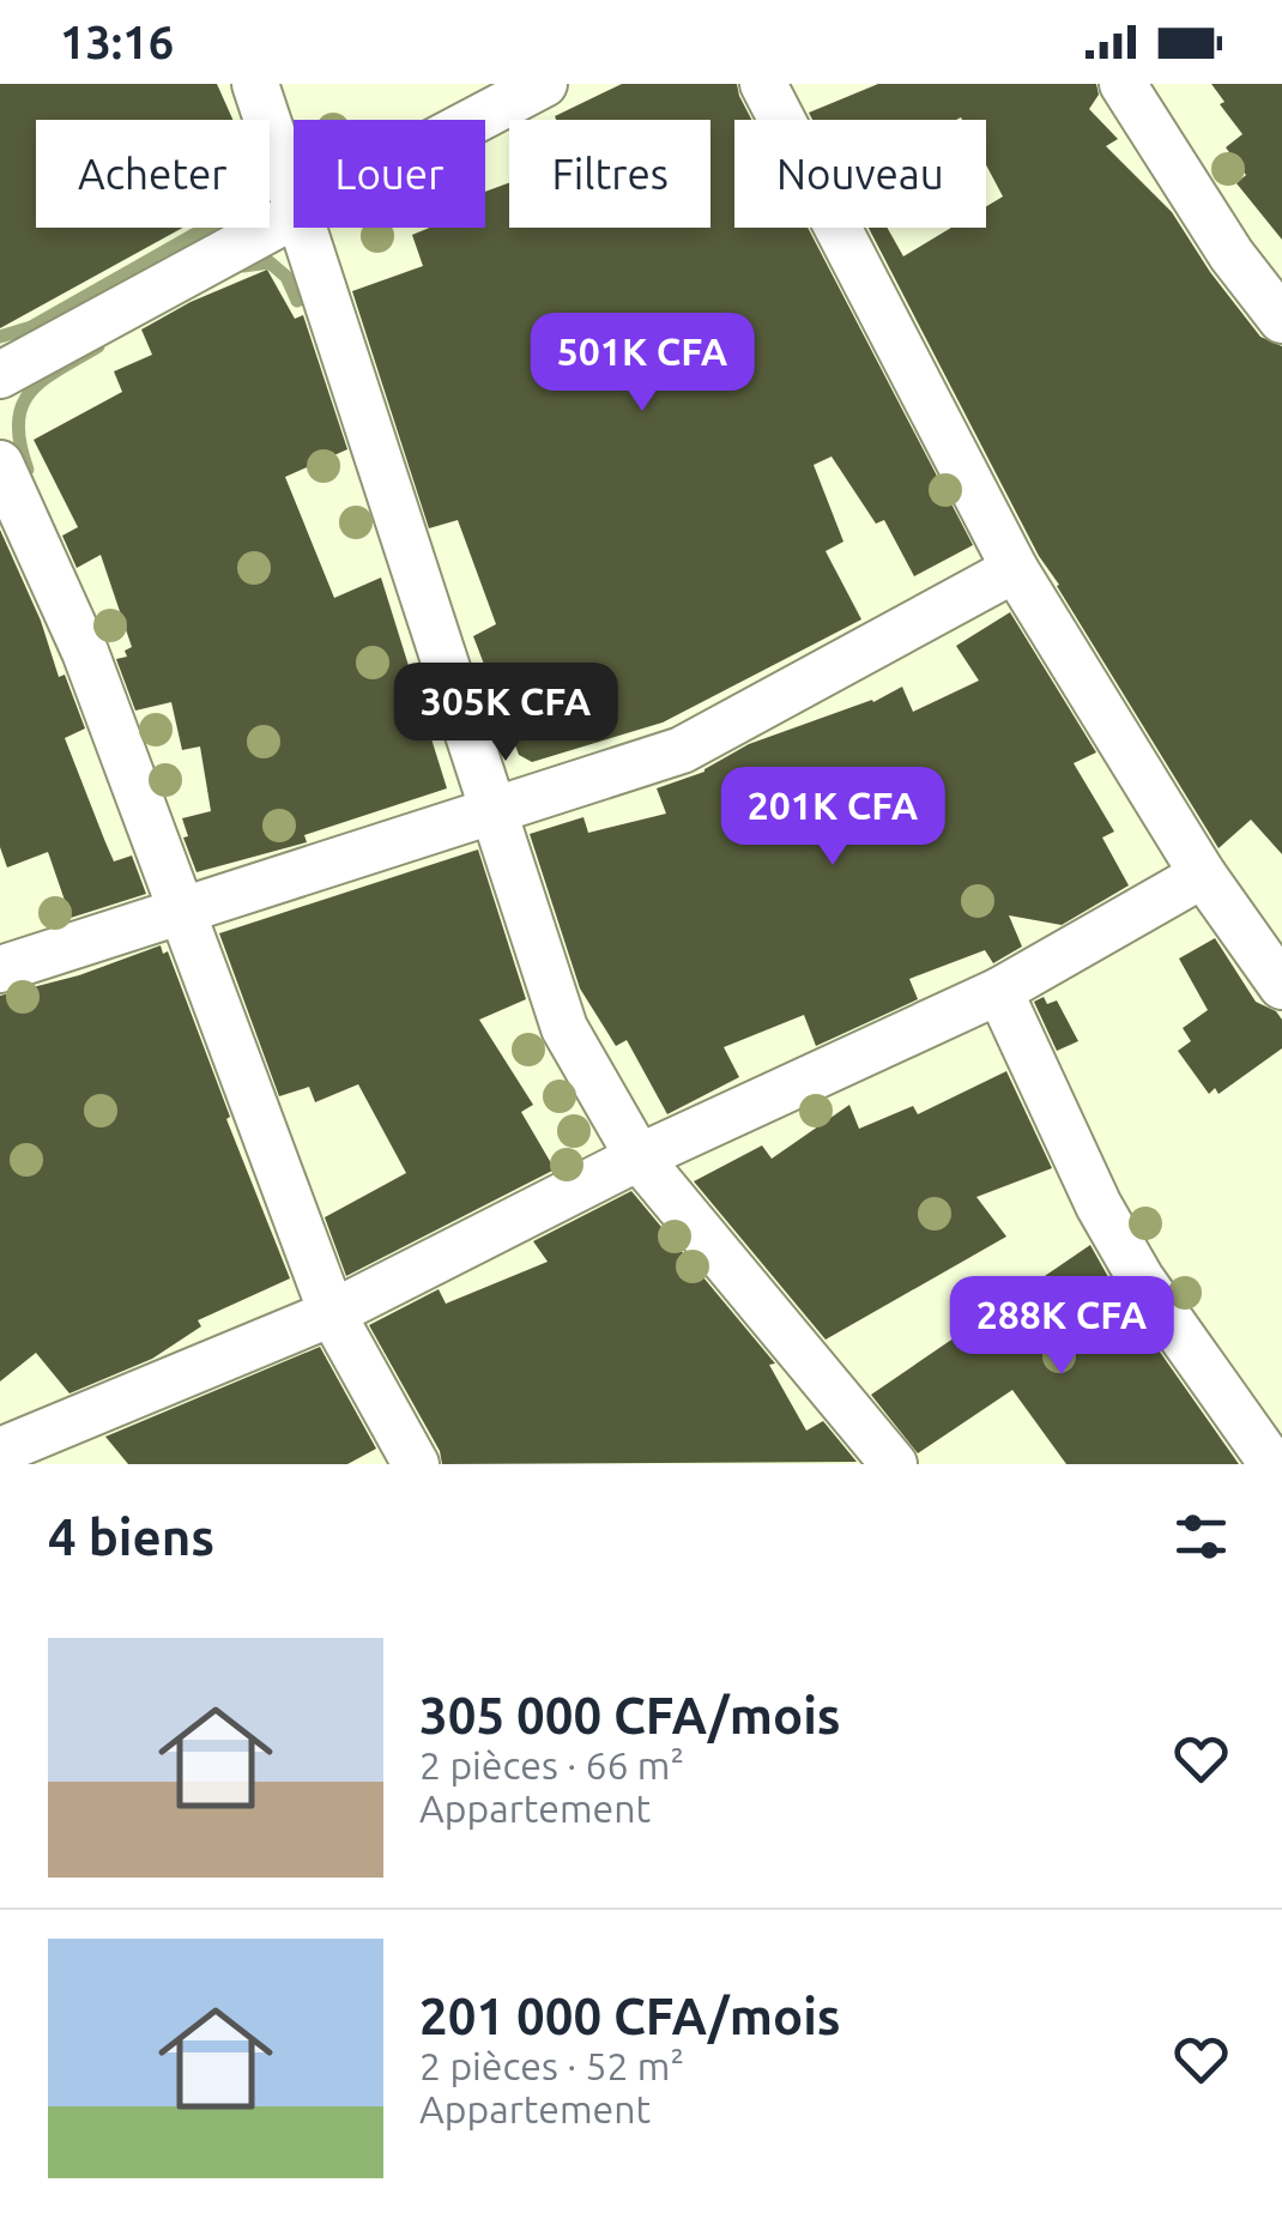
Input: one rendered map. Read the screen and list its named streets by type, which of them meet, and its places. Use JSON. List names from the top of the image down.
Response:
{
  "page": {
    "status": "13:16",
    "chip": [
      "Acheter",
      "Louer",
      "Filtres",
      "Nouveau"
    ],
    "price": [
      "501K CFA",
      "305K CFA",
      "201K CFA",
      "288K CFA"
    ],
    "heading": "4 biens",
    "list": [
      {
        "name": "305 000 CFA/mois",
        "note": "2 pièces · 66 m² · Appartement"
      },
      {
        "name": "201 000 CFA/mois",
        "note": "2 pièces · 52 m² · Appartement"
      }
    ]
  }
}
